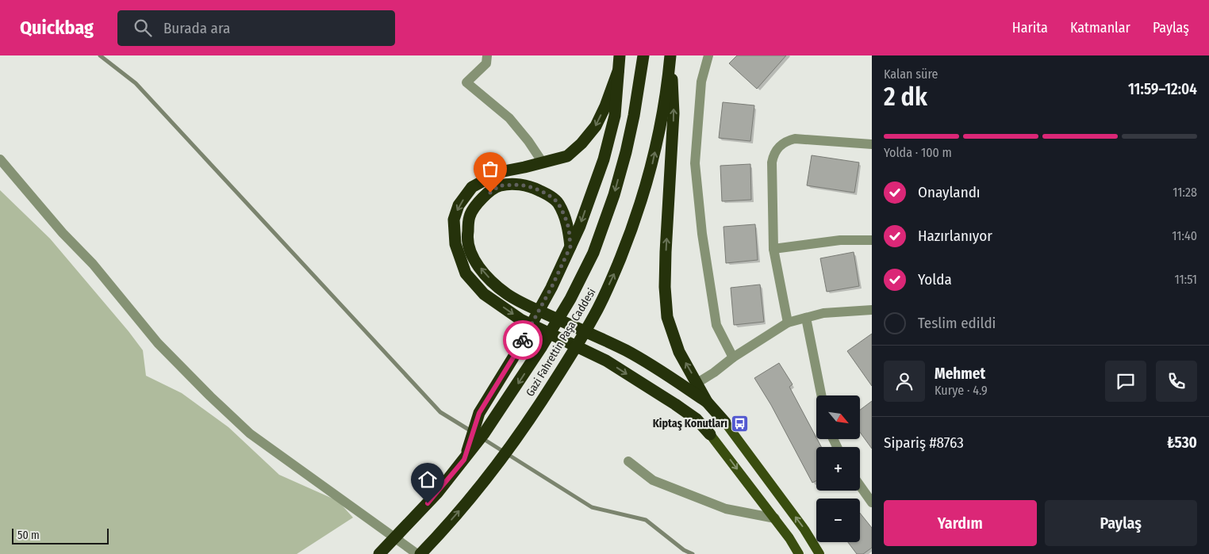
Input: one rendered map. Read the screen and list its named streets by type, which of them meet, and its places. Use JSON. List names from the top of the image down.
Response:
{
  "streets": {
    "highway": ["Gazi Fahrettin Paşa Caddesi"]
  },
  "places": {
    "bus stop": ["Kiptaş Konutları"]
  },
  "scale_bar": "50 m",
  "north": "bottom right",
  "page": {
    "header": "Quickbag",
    "search": "Burada ara",
    "nav": ["Harita", "Katmanlar", "Paylaş"],
    "heading": ["2 dk", "Kalan süre", "11:59–12:04"],
    "panel": [
      "Mehmet",
      "Kurye · 4.9",
      "Sipariş #8763",
      "₺530"
    ],
    "bar": "Yolda · 100 m",
    "list": [
      ["Onaylandı", "11:28"],
      ["Hazırlanıyor", "11:40"],
      ["Yolda", "11:51"],
      "Teslim edildi"
    ],
    "map_buttons": ["+", "−"],
    "buttons": ["Yardım", "Paylaş"],
    "scale": "50 m"
  }
}
